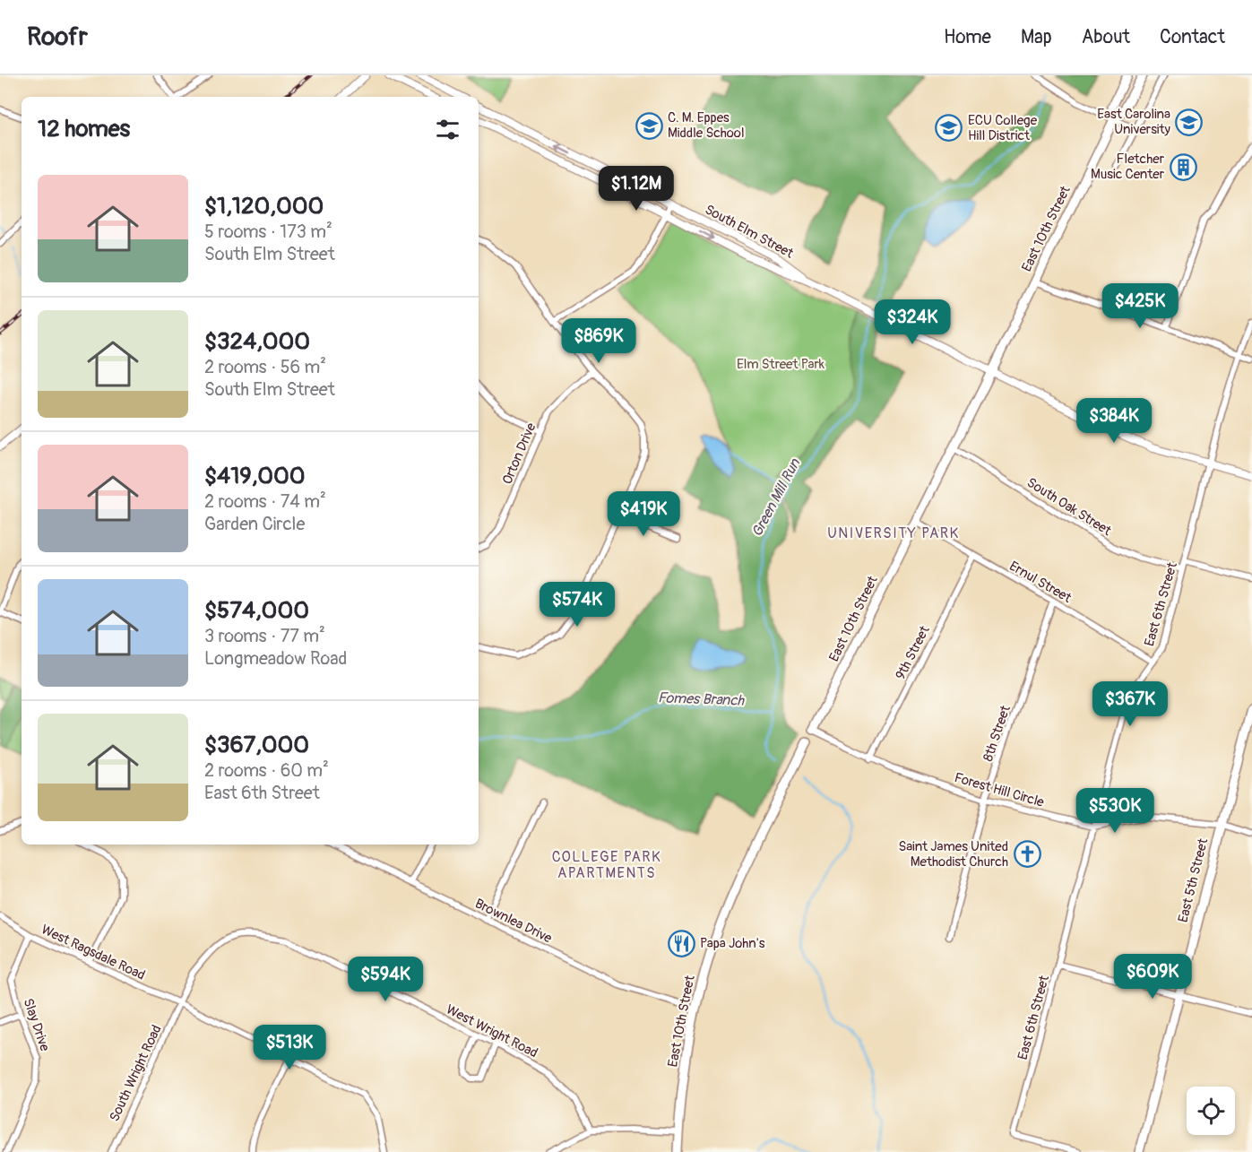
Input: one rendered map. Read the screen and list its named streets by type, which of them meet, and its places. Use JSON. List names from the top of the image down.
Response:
{
  "streets": {
    "main road": ["East 10th Street", "East 5th Street"],
    "street": [
      "South Elm Street",
      "Orton Drive",
      "South Oak Street",
      "Ernul Street",
      "East 6th Street",
      "9th Street",
      "8th Street",
      "Forest Hill Circle",
      "Brownlea Drive",
      "West Ragsdale Road",
      "Slay Drive",
      "West Wright Road",
      "South Wright Road"
    ]
  },
  "crossings": [
    ["East 10th Street", "South Elm Street"],
    ["East 10th Street", "South Oak Street"],
    ["East 10th Street", "Ernul Street"],
    ["East 10th Street", "Forest Hill Circle"],
    ["East 10th Street", "Brownlea Drive"],
    ["South Elm Street", "East 6th Street"],
    ["South Oak Street", "East 6th Street"],
    ["Ernul Street", "East 6th Street"],
    ["Ernul Street", "9th Street"],
    ["Ernul Street", "8th Street"],
    ["East 6th Street", "Forest Hill Circle"],
    ["9th Street", "Forest Hill Circle"],
    ["8th Street", "Forest Hill Circle"],
    ["Forest Hill Circle", "East 5th Street"],
    ["West Ragsdale Road", "Slay Drive"],
    ["West Ragsdale Road", "West Wright Road"],
    ["West Ragsdale Road", "South Wright Road"],
    ["West Wright Road", "South Wright Road"]
  ],
  "districts": ["UNIVERSITY PARK", "COLLEGE PARK APARTMENTS"],
  "water": ["Green Mill Run", "Fomes Branch"],
  "parks": ["Elm Street Park"],
  "places": {
    "school or university": ["East Carolina University", "C. M. Eppes Middle School", "ECU College Hill District"],
    "building": ["Fletcher Music Center"],
    "church": ["Saint James United Methodist Church"],
    "restaurant": ["Papa John's"]
  },
  "page": {
    "header": "Roofr",
    "nav": [
      "Home",
      "Map",
      "About",
      "Contact"
    ],
    "heading": "12 homes",
    "list": [
      {
        "name": "$1,120,000",
        "note": "5 rooms · 173 m² · South Elm Street"
      },
      {
        "name": "$324,000",
        "note": "2 rooms · 56 m² · South Elm Street"
      },
      {
        "name": "$419,000",
        "note": "2 rooms · 74 m² · Garden Circle"
      },
      {
        "name": "$574,000",
        "note": "3 rooms · 77 m² · Longmeadow Road"
      },
      {
        "name": "$367,000",
        "note": "2 rooms · 60 m² · East 6th Street"
      }
    ],
    "price": [
      "$1.12M",
      "$425K",
      "$324K",
      "$869K",
      "$384K",
      "$419K",
      "$574K",
      "$367K",
      "$530K",
      "$609K",
      "$594K",
      "$513K"
    ]
  }
}
